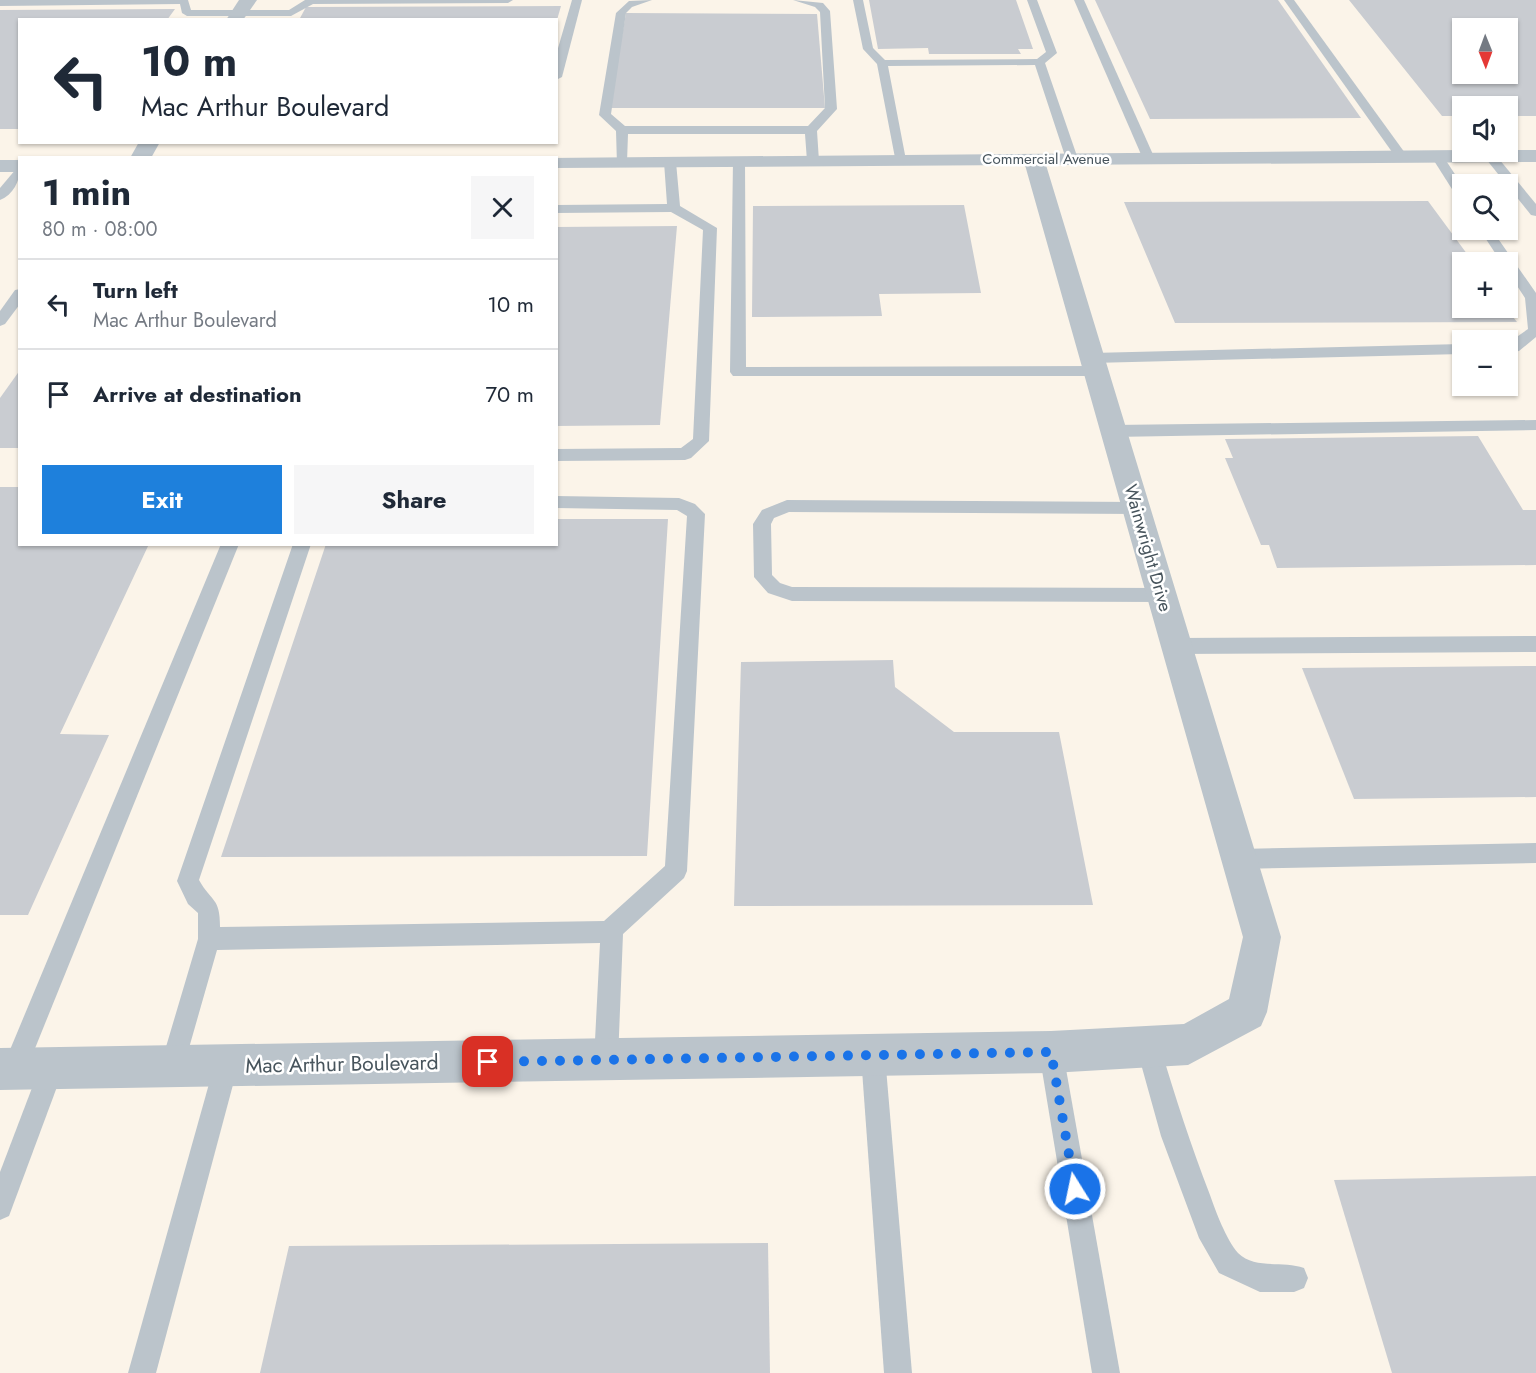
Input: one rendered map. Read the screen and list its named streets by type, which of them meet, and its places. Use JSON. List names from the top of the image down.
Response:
{
  "streets": {
    "street": ["Commercial Avenue", "Wainwright Drive", "Mac Arthur Boulevard"]
  },
  "crossings": [
    ["Commercial Avenue", "Wainwright Drive"],
    ["Wainwright Drive", "Mac Arthur Boulevard"]
  ],
  "north": "bottom",
  "page": {
    "map_buttons": ["+", "−"],
    "turn": ["10 m", "Mac Arthur Boulevard"],
    "heading": ["1 min", "80 m · 08:00"],
    "list": [
      {
        "name": "Turn left",
        "note": "Mac Arthur Boulevard",
        "value": "10 m"
      },
      {
        "name": "Arrive at destination",
        "value": "70 m"
      }
    ],
    "buttons": ["Exit", "Share"]
  }
}
